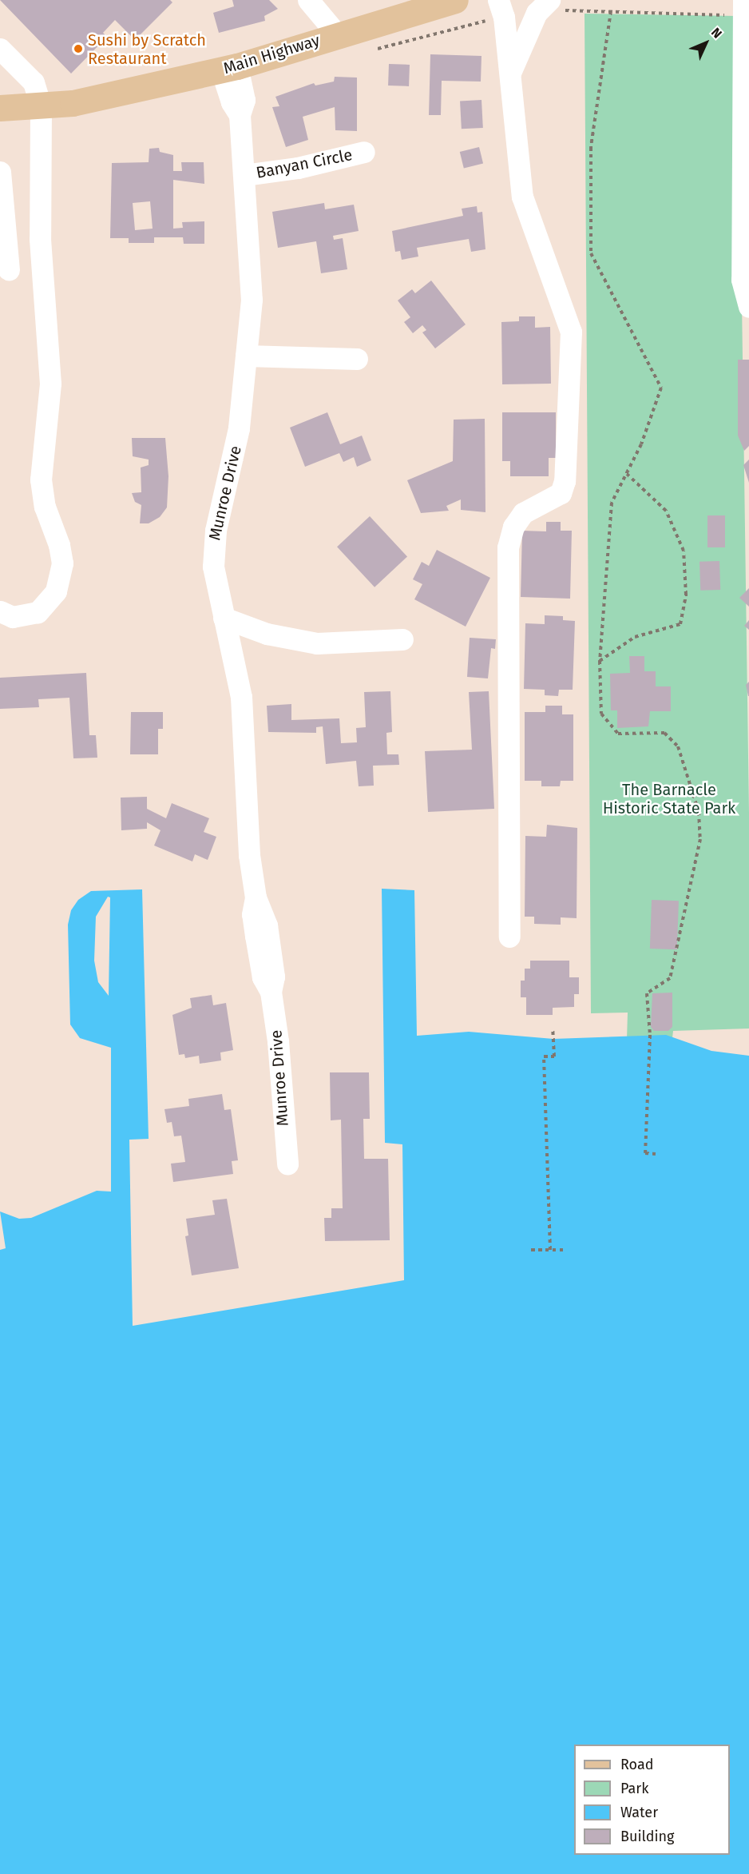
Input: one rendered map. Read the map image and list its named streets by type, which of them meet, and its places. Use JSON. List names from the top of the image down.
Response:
{
  "streets": {
    "main road": ["Main Highway"],
    "street": ["Banyan Circle", "Munroe Drive"]
  },
  "crossings": [
    ["Main Highway", "Munroe Drive"],
    ["Banyan Circle", "Munroe Drive"]
  ],
  "parks": ["The Barnacle Historic State Park"],
  "places": ["Sushi by Scratch Restaurant"],
  "legend": [
    "Road",
    "Park",
    "Water",
    "Building"
  ],
  "north": "top right"
}
